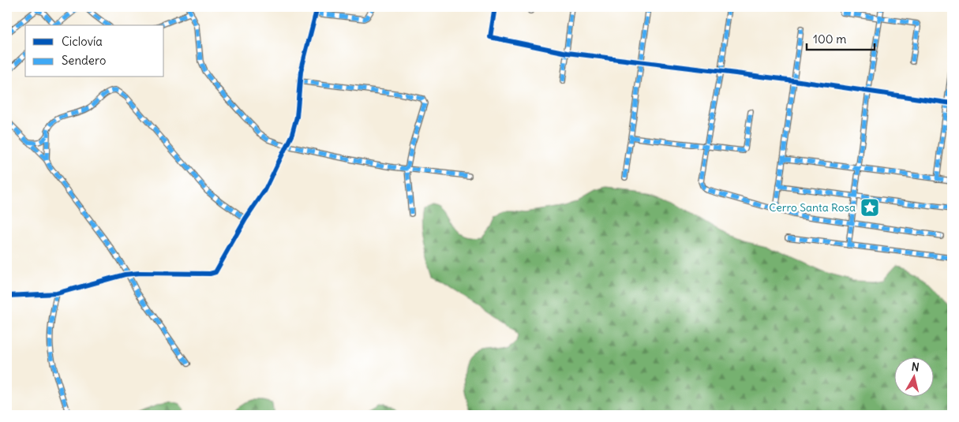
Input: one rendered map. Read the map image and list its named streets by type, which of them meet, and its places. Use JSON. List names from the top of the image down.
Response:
{
  "places": {
    "place": ["Cerro Santa Rosa"]
  },
  "legend": ["Ciclovía", "Sendero"],
  "scale_bar": "100 m",
  "north": "top"
}
